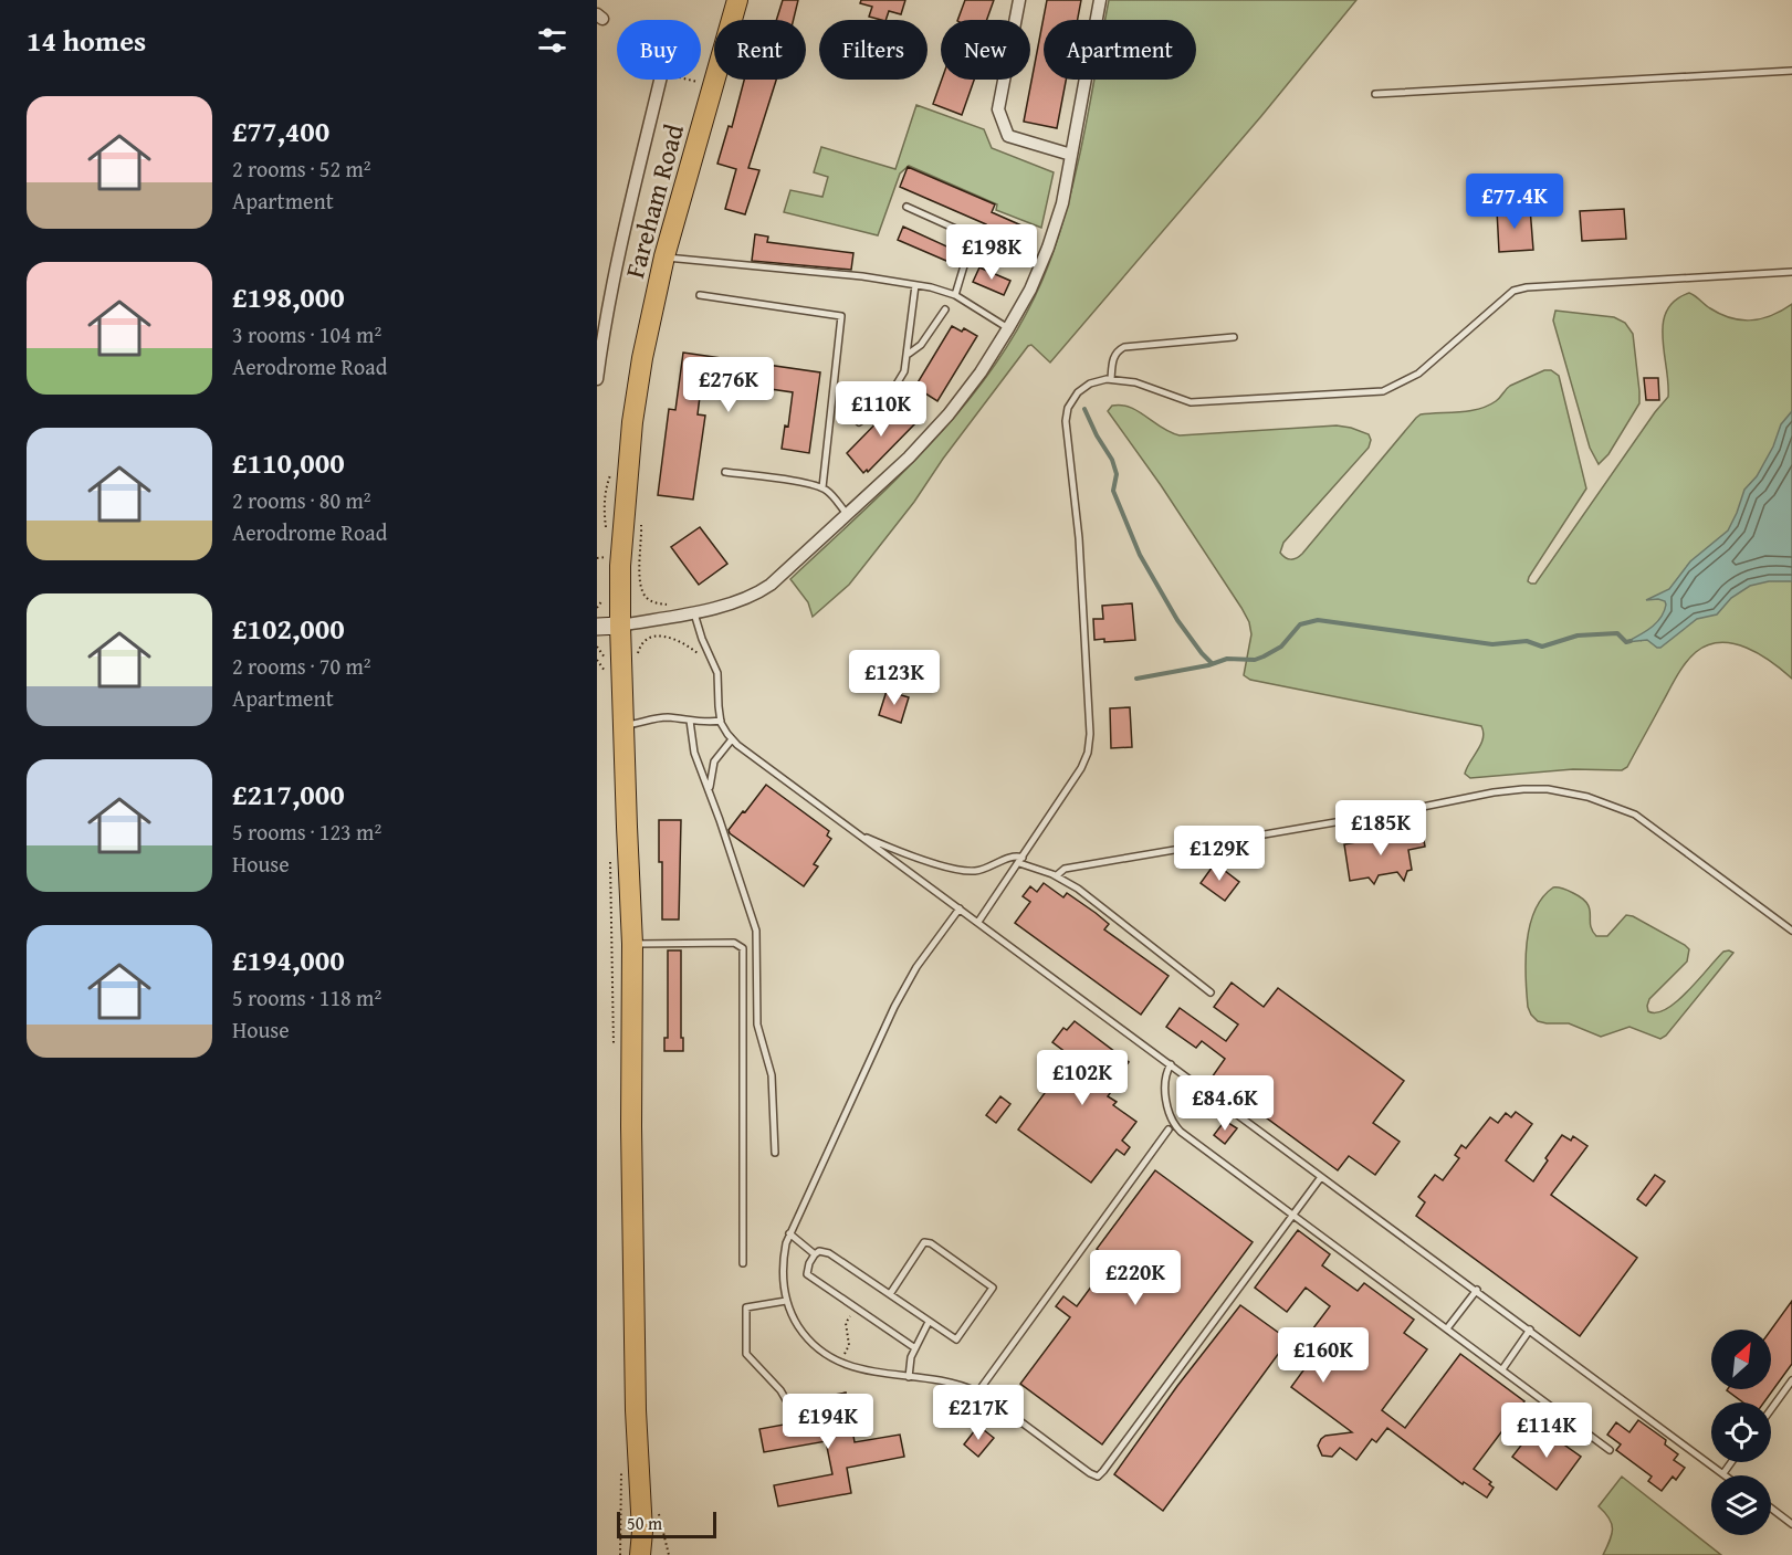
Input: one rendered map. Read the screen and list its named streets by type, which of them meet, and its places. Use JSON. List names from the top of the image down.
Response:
{
  "streets": {
    "main road": ["Fareham Road"]
  },
  "scale_bar": "50 m",
  "north": "top right",
  "page": {
    "heading": "14 homes",
    "chip": [
      "Buy",
      "Rent",
      "Filters",
      "New",
      "Apartment"
    ],
    "list": [
      {
        "name": "£77,400",
        "note": "2 rooms · 52 m² · Apartment"
      },
      {
        "name": "£198,000",
        "note": "3 rooms · 104 m² · Aerodrome Road"
      },
      {
        "name": "£110,000",
        "note": "2 rooms · 80 m² · Aerodrome Road"
      },
      {
        "name": "£102,000",
        "note": "2 rooms · 70 m² · Apartment"
      },
      {
        "name": "£217,000",
        "note": "5 rooms · 123 m² · House"
      },
      {
        "name": "£194,000",
        "note": "5 rooms · 118 m² · House"
      }
    ],
    "price": [
      "£77.4K",
      "£198K",
      "£276K",
      "£110K",
      "£123K",
      "£185K",
      "£129K",
      "£102K",
      "£84.6K",
      "£220K",
      "£160K",
      "£217K",
      "£194K",
      "£114K"
    ],
    "scale": "50 m"
  }
}
